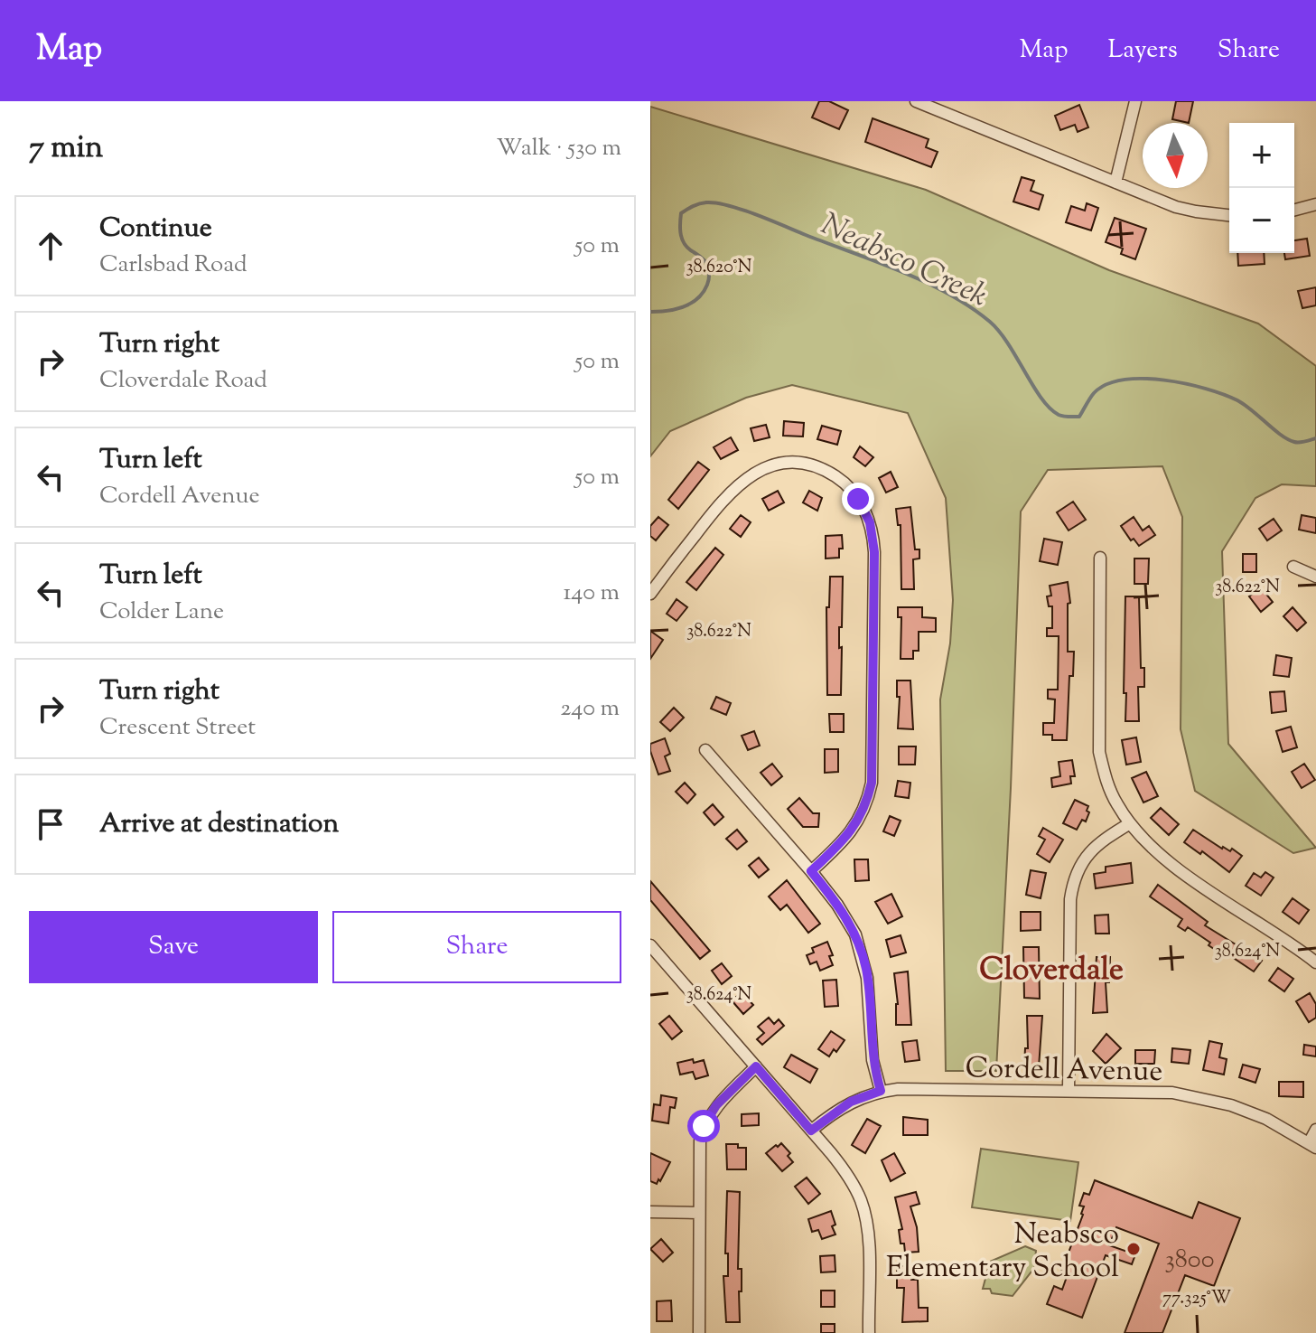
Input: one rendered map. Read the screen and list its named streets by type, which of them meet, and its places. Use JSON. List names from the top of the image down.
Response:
{
  "streets": {
    "street": ["Cordell Avenue"]
  },
  "districts": ["Cloverdale"],
  "water": ["Neabsco Creek"],
  "places": ["Neabsco Elementary School"],
  "house_numbers": ["3800"],
  "north": "bottom",
  "page": {
    "header": "Map",
    "nav": ["Map", "Layers", "Share"],
    "heading": ["7 min", "Walk · 530 m"],
    "map_buttons": ["+", "−"],
    "list": [
      ["Continue", "Carlsbad Road", "50 m"],
      ["Turn right", "Cloverdale Road", "50 m"],
      ["Turn left", "Cordell Avenue", "50 m"],
      ["Turn left", "Colder Lane", "140 m"],
      ["Turn right", "Crescent Street", "240 m"],
      "Arrive at destination"
    ],
    "buttons": ["Save", "Share"]
  },
  "coordinates": [
    "38.620°N",
    "38.622°N",
    "38.624°N",
    "77.325°W"
  ]
}
